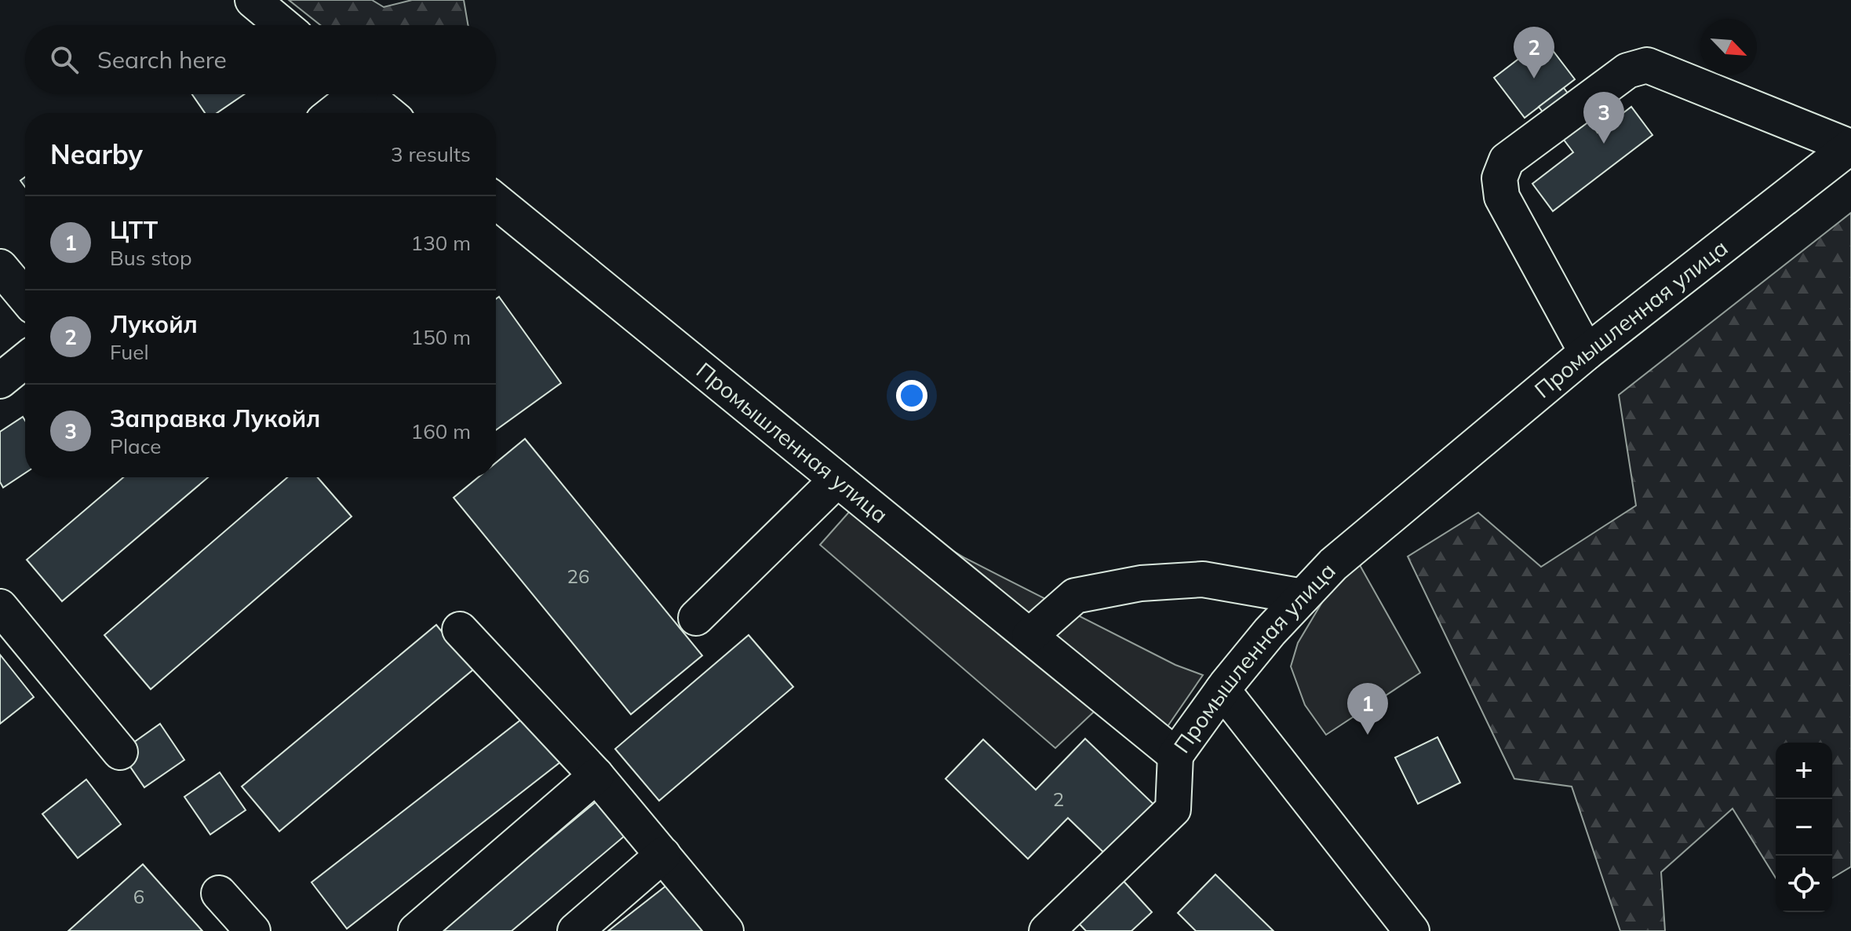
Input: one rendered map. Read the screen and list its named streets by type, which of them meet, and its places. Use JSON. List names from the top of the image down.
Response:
{
  "streets": {
    "street": ["Промышленная улица"]
  },
  "house_numbers": ["26", "2", "6"],
  "north": "bottom right",
  "page": {
    "search": "Search here",
    "pins": ["2", "3", "1"],
    "heading": ["Nearby", "3 results"],
    "list": [
      {
        "mark": "1",
        "name": "ЦТТ",
        "note": "Bus stop",
        "value": "130 m"
      },
      {
        "mark": "2",
        "name": "Лукойл",
        "note": "Fuel",
        "value": "150 m"
      },
      {
        "mark": "3",
        "name": "Заправка Лукойл",
        "note": "Place",
        "value": "160 m"
      }
    ],
    "map_buttons": ["+", "−"]
  }
}
